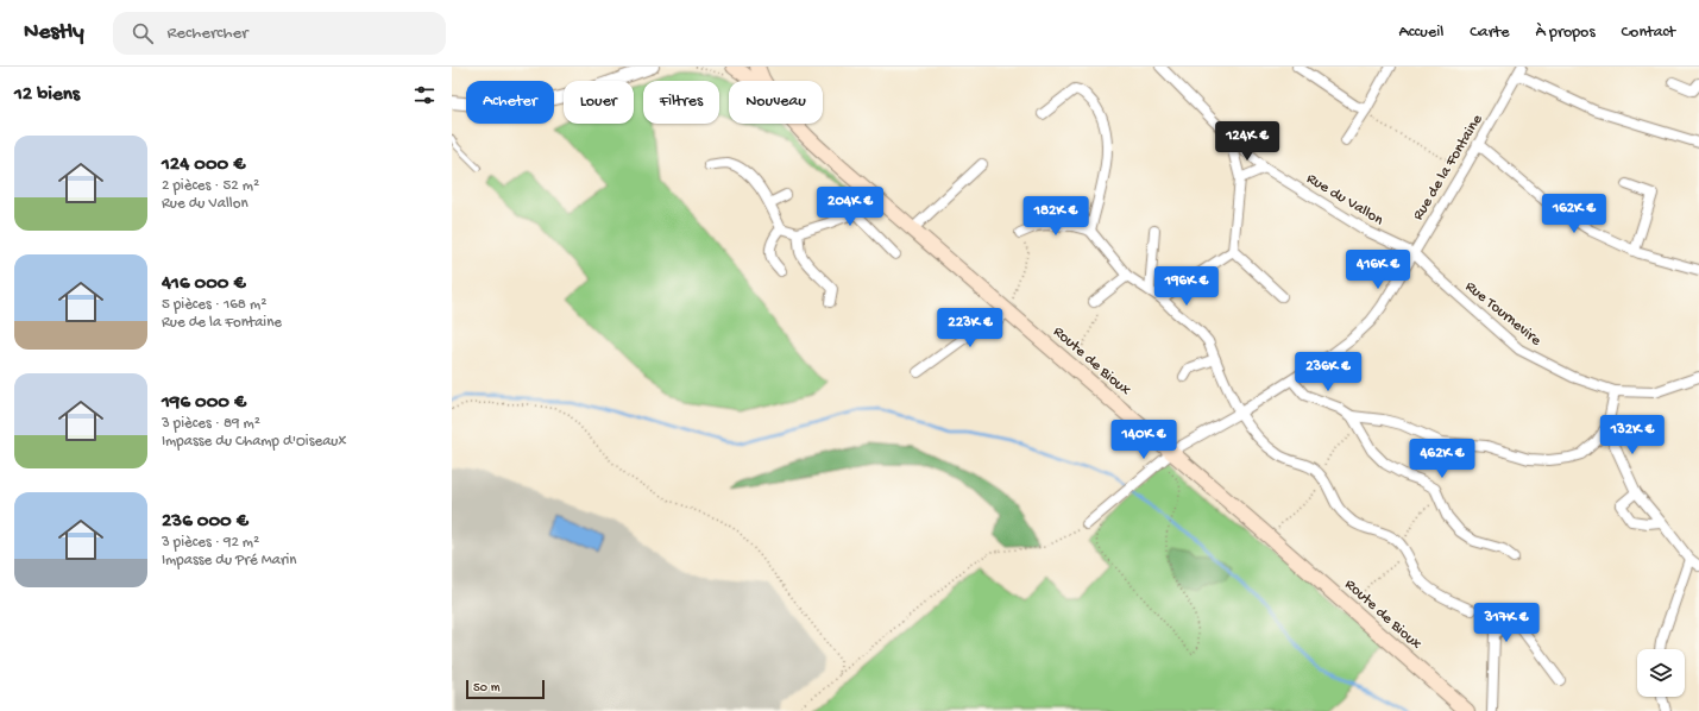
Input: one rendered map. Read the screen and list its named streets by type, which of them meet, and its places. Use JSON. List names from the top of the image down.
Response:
{
  "streets": {
    "main road": ["Route de Bioux"],
    "street": ["Rue de la Fontaine", "Rue du Vallon", "Rue Tournevire"]
  },
  "crossings": [
    ["Rue de la Fontaine", "Rue du Vallon"],
    ["Rue de la Fontaine", "Rue Tournevire"],
    ["Rue de la Fontaine", "Route de Bioux"],
    ["Rue du Vallon", "Rue Tournevire"]
  ],
  "scale_bar": "50 m",
  "page": {
    "header": "Nestly",
    "search": "Rechercher",
    "nav": [
      "Accueil",
      "Carte",
      "À propos",
      "Contact"
    ],
    "heading": "12 biens",
    "chip": [
      "Acheter",
      "Louer",
      "Filtres",
      "Nouveau"
    ],
    "price": [
      "124K €",
      "204K €",
      "162K €",
      "182K €",
      "416K €",
      "196K €",
      "223K €",
      "236K €",
      "132K €",
      "140K €",
      "462K €",
      "317K €"
    ],
    "list": [
      {
        "name": "124 000 €",
        "note": "2 pièces · 52 m² · Rue du Vallon"
      },
      {
        "name": "416 000 €",
        "note": "5 pièces · 168 m² · Rue de la Fontaine"
      },
      {
        "name": "196 000 €",
        "note": "3 pièces · 89 m² · Impasse du Champ d'Oiseaux"
      },
      {
        "name": "236 000 €",
        "note": "3 pièces · 92 m² · Impasse du Pré Marin"
      }
    ],
    "scale": "50 m"
  }
}
